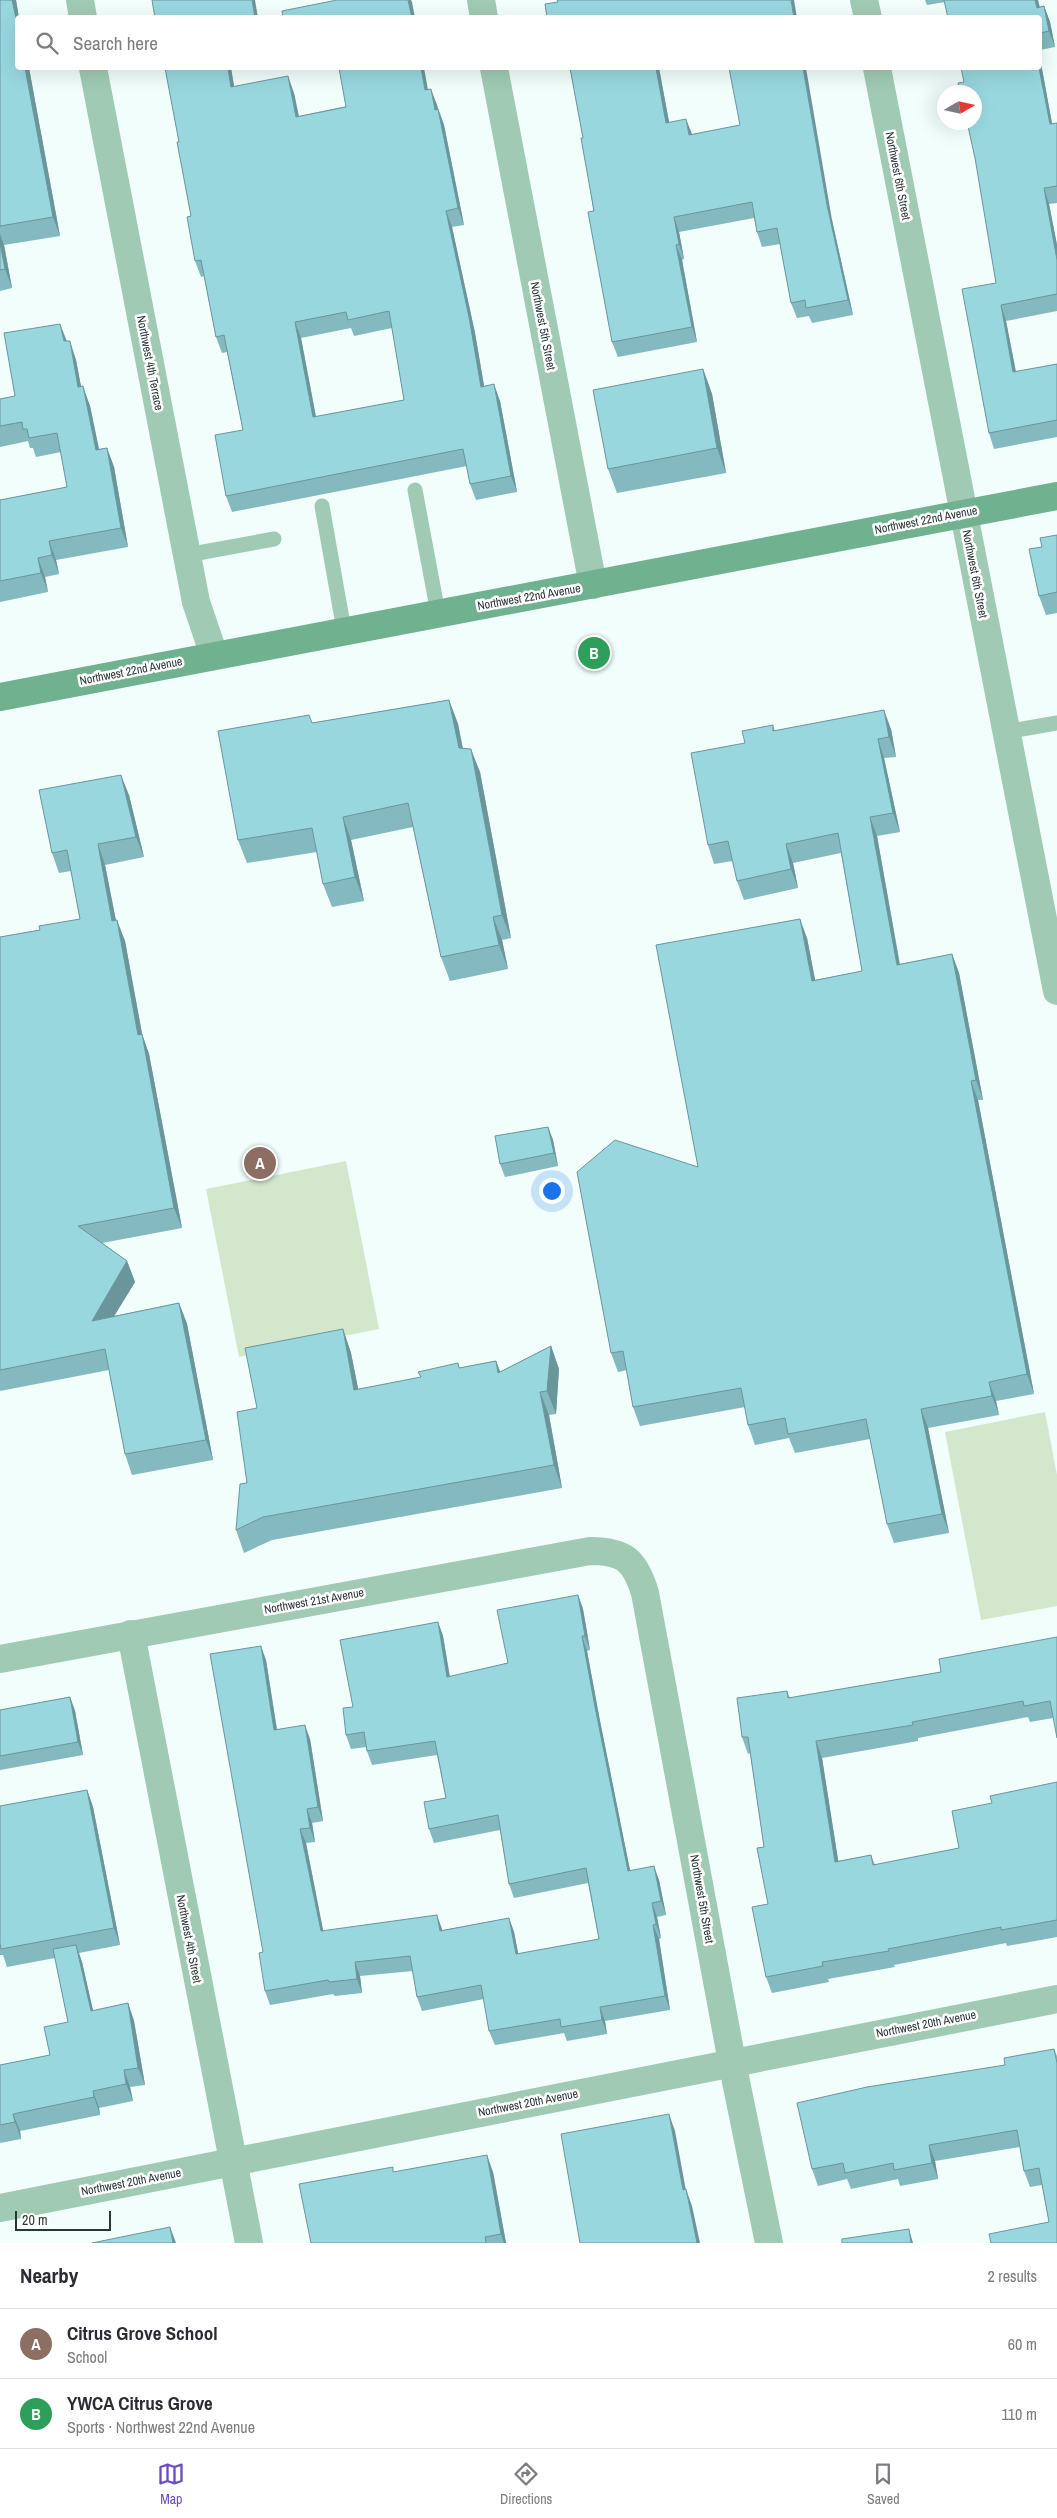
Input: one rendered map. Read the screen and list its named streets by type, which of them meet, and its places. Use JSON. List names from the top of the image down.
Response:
{
  "streets": {
    "main road": ["Northwest 22nd Avenue"],
    "street": [
      "Northwest 6th Street",
      "Northwest 5th Street",
      "Northwest 4th Terrace",
      "Northwest 21st Avenue",
      "Northwest 4th Street",
      "Northwest 20th Avenue"
    ]
  },
  "crossings": [
    ["Northwest 6th Street", "Northwest 22nd Avenue"],
    ["Northwest 5th Street", "Northwest 22nd Avenue"],
    ["Northwest 5th Street", "Northwest 21st Avenue"],
    ["Northwest 5th Street", "Northwest 20th Avenue"],
    ["Northwest 4th Terrace", "Northwest 22nd Avenue"],
    ["Northwest 21st Avenue", "Northwest 4th Street"],
    ["Northwest 4th Street", "Northwest 20th Avenue"]
  ],
  "scale_bar": "20 m",
  "north": "right",
  "page": {
    "search": "Search here",
    "pins": ["B", "A"],
    "scale": "20 m",
    "heading": ["Nearby", "2 results"],
    "list": [
      {
        "mark": "A",
        "name": "Citrus Grove School",
        "note": "School",
        "value": "60 m"
      },
      {
        "mark": "B",
        "name": "YWCA Citrus Grove",
        "note": "Sports · Northwest 22nd Avenue",
        "value": "110 m"
      }
    ],
    "nav": ["Map", "Directions", "Saved"]
  }
}
